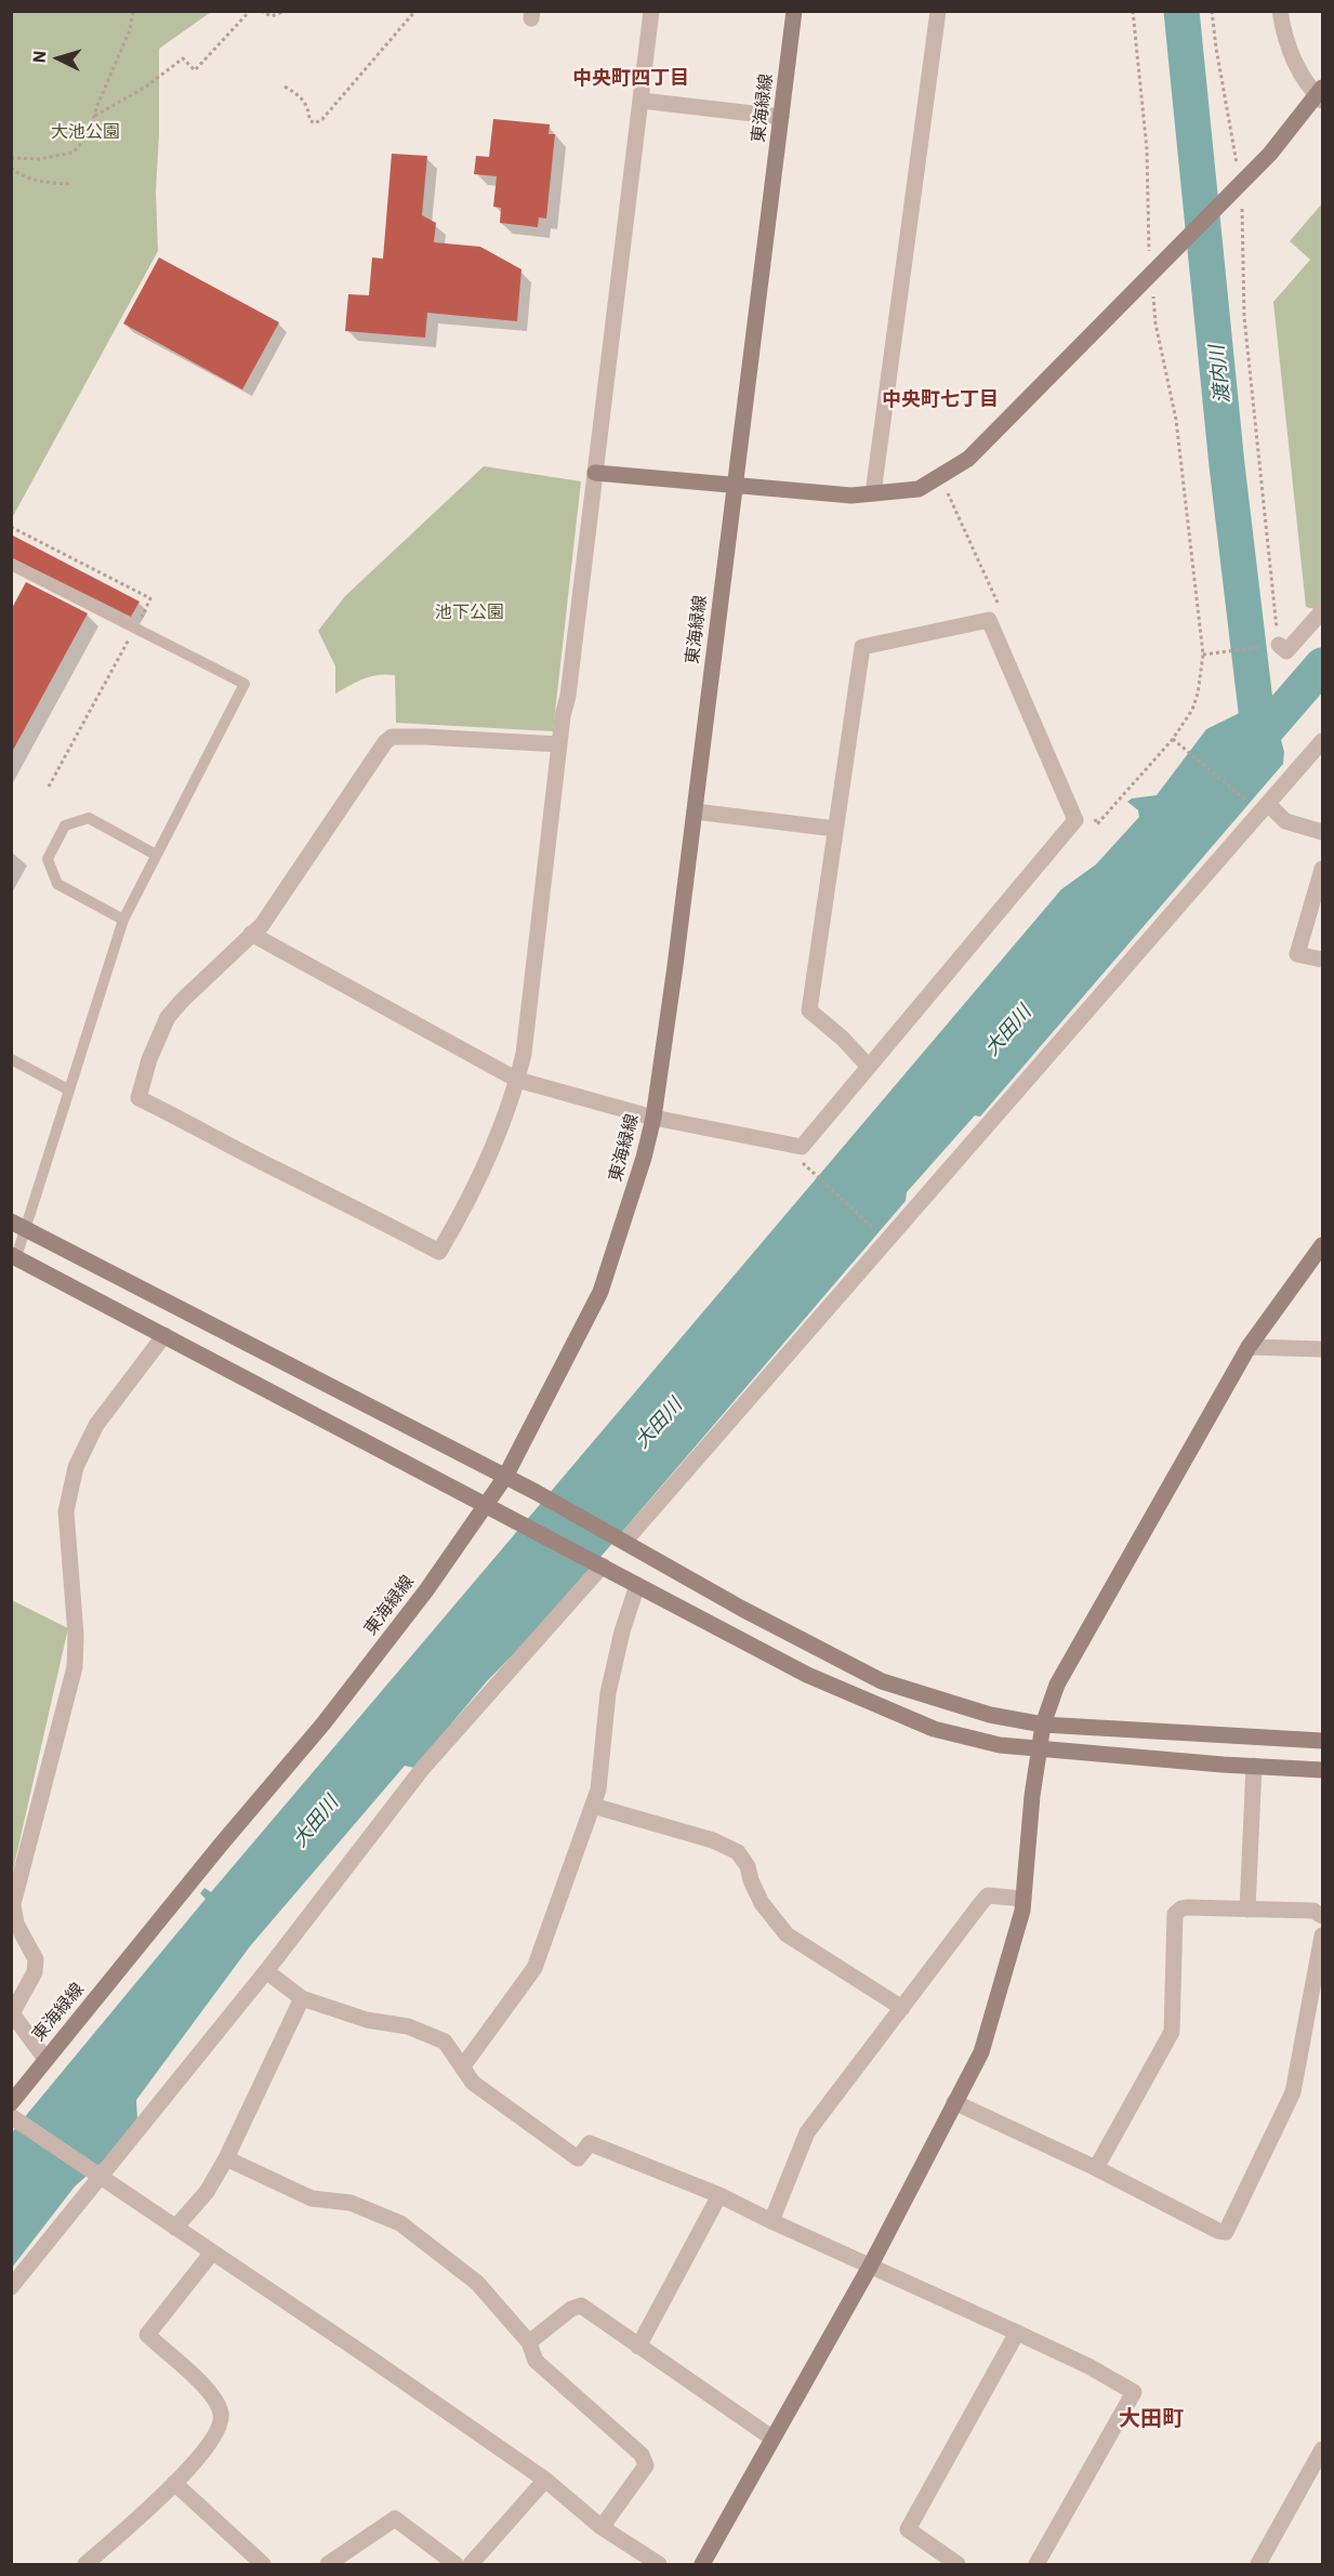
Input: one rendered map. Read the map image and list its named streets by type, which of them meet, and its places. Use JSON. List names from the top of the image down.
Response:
{
  "streets": {
    "street": ["東海緑線"]
  },
  "districts": ["中央町四丁目", "中央町七丁目", "大田町"],
  "water": ["渡内川", "大田川"],
  "parks": ["大池公園", "池下公園"],
  "north": "left"
}
